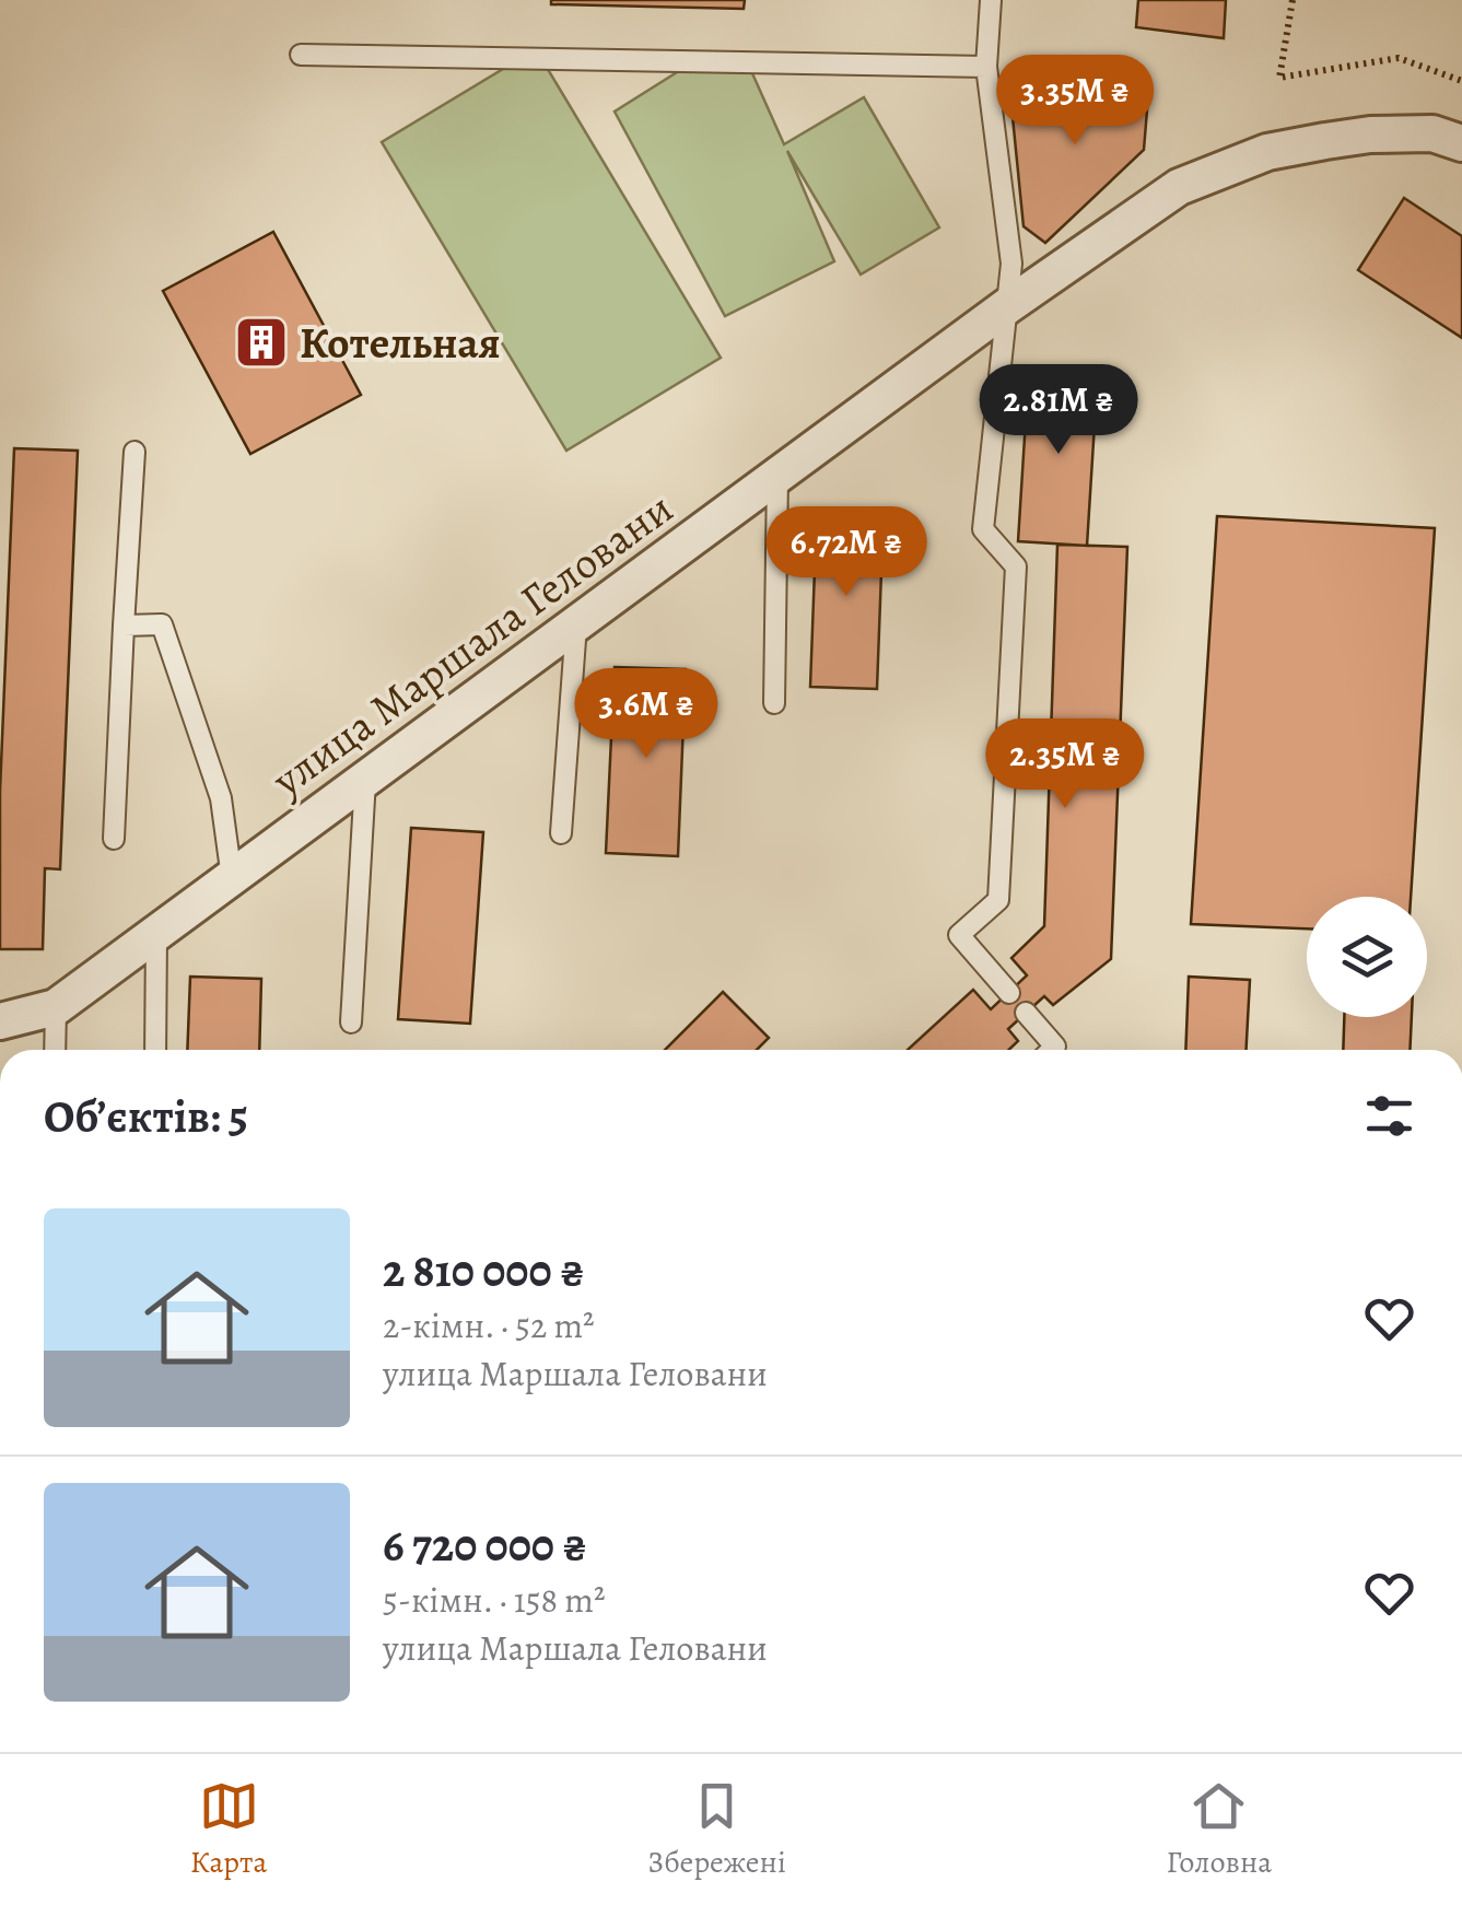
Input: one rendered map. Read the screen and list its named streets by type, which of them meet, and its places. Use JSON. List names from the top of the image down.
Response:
{
  "streets": {
    "street": ["улица Маршала Геловани"]
  },
  "places": {
    "building": ["Котельная"]
  },
  "page": {
    "price": [
      "3.35M ₴",
      "2.81M ₴",
      "6.72M ₴",
      "3.6M ₴",
      "2.35M ₴"
    ],
    "heading": "Об’єктів: 5",
    "list": [
      {
        "name": "2 810 000 ₴",
        "note": "2-кімн. · 52 m² · улица Маршала Геловани"
      },
      {
        "name": "6 720 000 ₴",
        "note": "5-кімн. · 158 m² · улица Маршала Геловани"
      }
    ],
    "tabs": ["Карта", "Збережені", "Головна"]
  }
}
